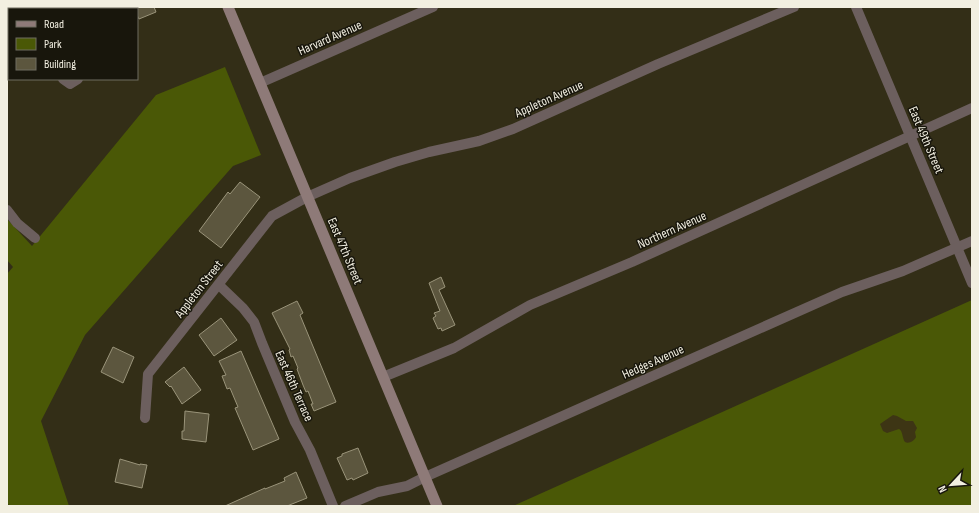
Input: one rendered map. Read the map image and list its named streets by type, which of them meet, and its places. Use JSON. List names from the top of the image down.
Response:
{
  "streets": {
    "main road": ["East 47th Street"],
    "street": [
      "Harvard Avenue",
      "Appleton Avenue",
      "East 49th Street",
      "Northern Avenue",
      "Appleton Street",
      "Hedges Avenue",
      "East 46th Terrace"
    ]
  },
  "crossings": [
    ["Harvard Avenue", "East 47th Street"],
    ["Appleton Avenue", "East 47th Street"],
    ["Appleton Avenue", "Appleton Street"],
    ["East 49th Street", "Northern Avenue"],
    ["East 49th Street", "Hedges Avenue"],
    ["Northern Avenue", "East 47th Street"],
    ["East 47th Street", "Appleton Street"],
    ["East 47th Street", "Hedges Avenue"],
    ["Appleton Street", "East 46th Terrace"]
  ],
  "legend": ["Road", "Park", "Building"],
  "north": "bottom left"
}
